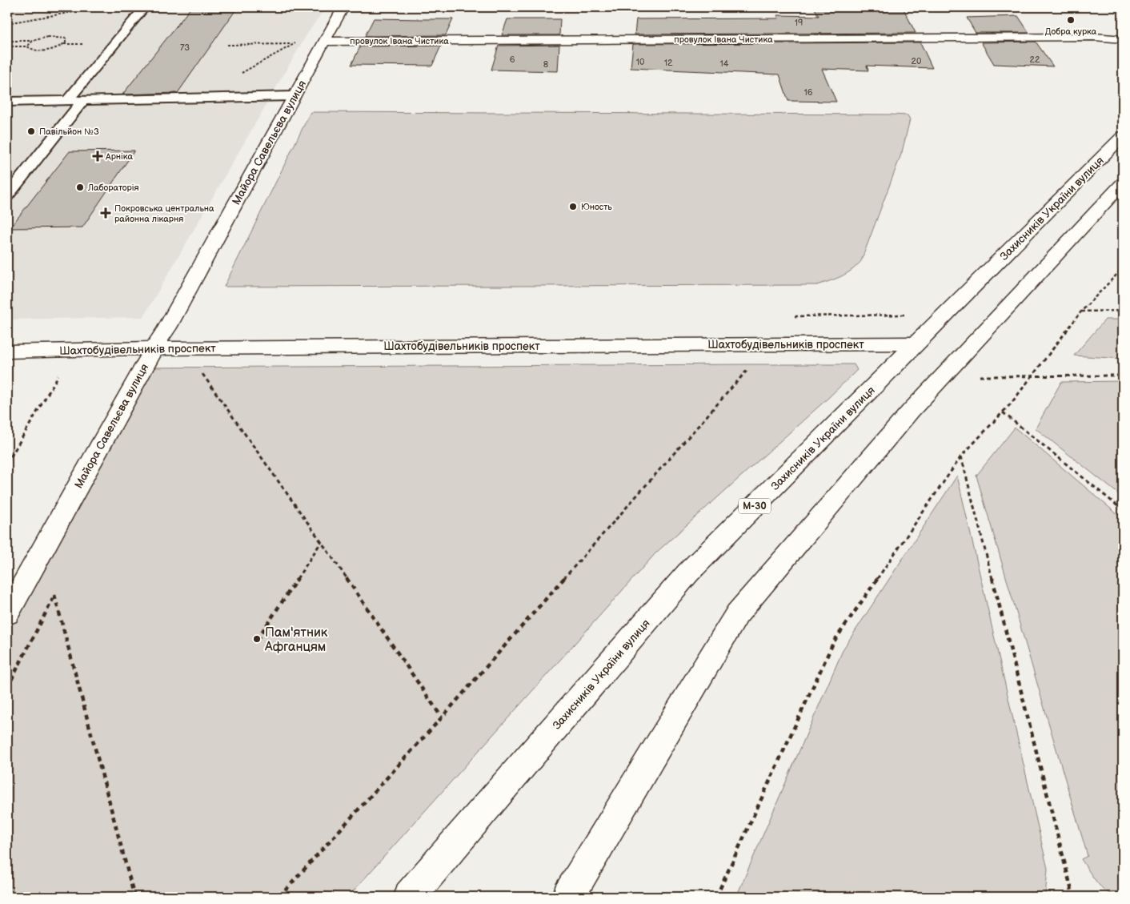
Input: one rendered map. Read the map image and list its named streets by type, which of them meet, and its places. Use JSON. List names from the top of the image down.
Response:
{
  "streets": {
    "main road": [
      "провулок Івана Чистика",
      "Майора Савельєва вулиця",
      "Захисників України вулиця",
      "Шахтобудівельників проспект",
      "М-30"
    ]
  },
  "crossings": [
    ["провулок Івана Чистика", "Майора Савельєва вулиця"],
    ["Майора Савельєва вулиця", "Шахтобудівельників проспект"],
    ["Захисників України вулиця", "Шахтобудівельників проспект"]
  ],
  "places": {
    "other": [
      "Добра курка",
      "Павільйон №3",
      "Лабораторія",
      "Юность",
      "Пам'ятник Афганцям"
    ],
    "health": ["Арніка", "Покровська центральна районна лікарня"]
  },
  "house_numbers": [
    "19",
    "73",
    "6",
    "22",
    "20",
    "10",
    "12",
    "14",
    "8",
    "16"
  ]
}
